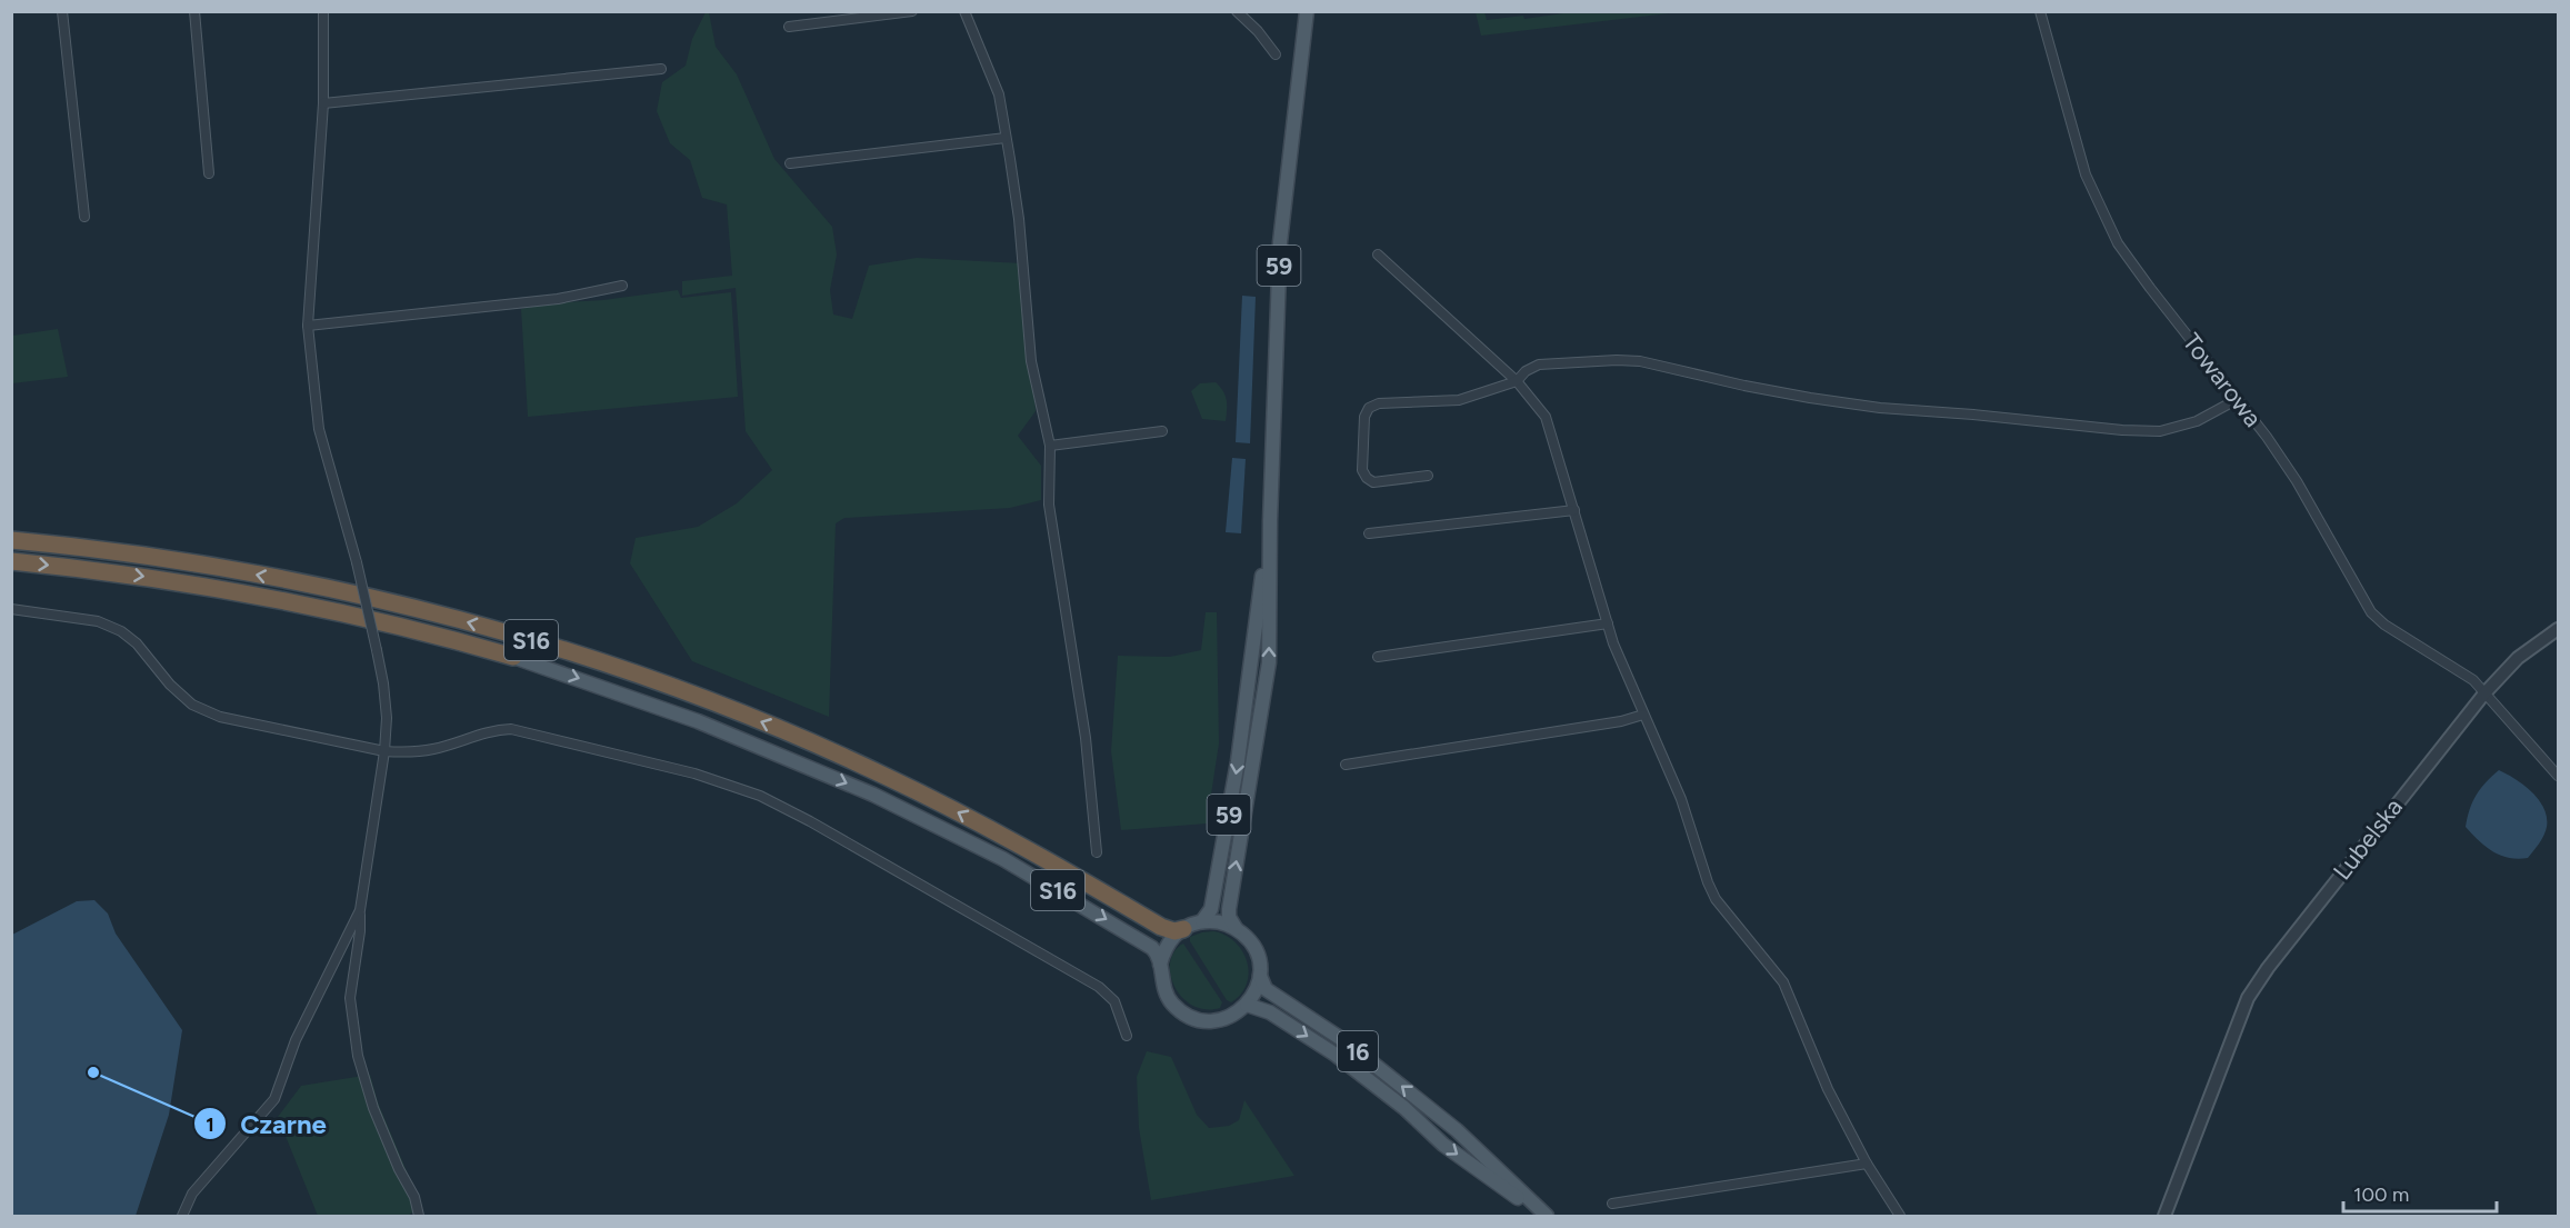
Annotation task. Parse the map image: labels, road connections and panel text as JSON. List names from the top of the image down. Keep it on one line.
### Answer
{"streets":{"highway":["S16"],"main road":["59","16"],"street":["Towarowa","Lubelska"]},"crossings":[["59","S16"],["59","16"],["Towarowa","Lubelska"],["S16","16"]],"places":["Czarne"],"scale_bar":"100 m"}
